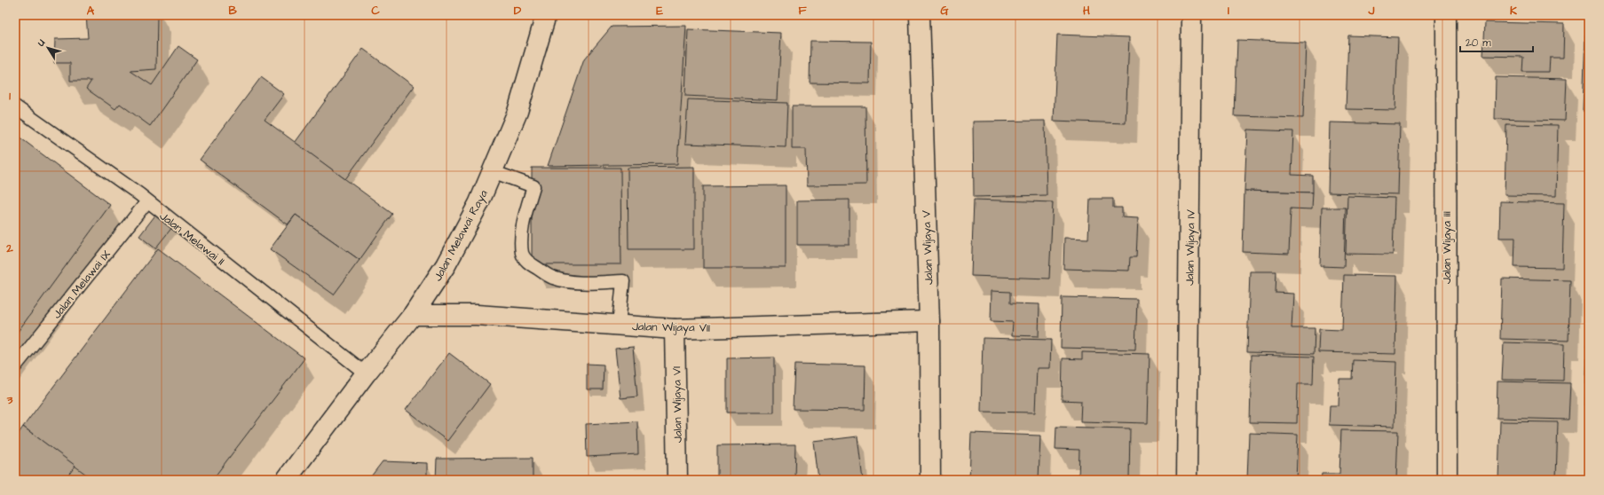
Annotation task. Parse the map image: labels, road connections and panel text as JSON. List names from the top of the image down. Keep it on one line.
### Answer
{"streets":{"street":["Jalan Melawai Raya","Jalan Wijaya V","Jalan Wijaya IV","Jalan Wijaya III","Jalan Wijaya VII","Jalan Wijaya VI"],"lane":["Jalan Melawai II","Jalan Melawai IX"]},"crossings":[["Jalan Melawai Raya","Jalan Melawai II"],["Jalan Melawai Raya","Jalan Wijaya VII"],["Jalan Melawai II","Jalan Melawai IX"],["Jalan Wijaya V","Jalan Wijaya VII"],["Jalan Wijaya VII","Jalan Wijaya VI"]],"scale_bar":"20 m","north":"top left","grid":{"columns":["A","B","C","D","E","F","G","H","I","J","K"],"rows":["1","2","3"]}}
